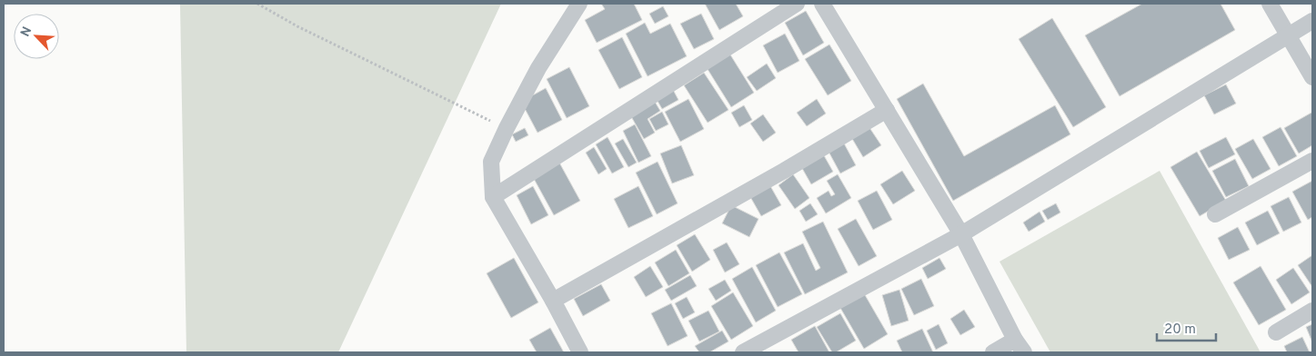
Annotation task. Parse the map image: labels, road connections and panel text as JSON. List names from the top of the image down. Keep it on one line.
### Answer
{"scale_bar":"20 m","north":"top left"}
